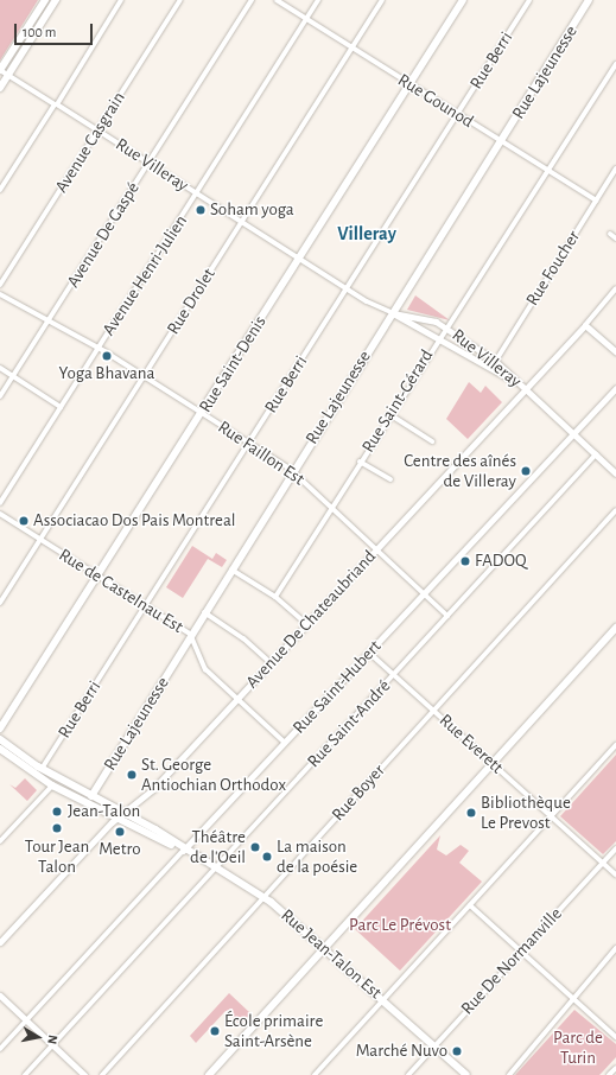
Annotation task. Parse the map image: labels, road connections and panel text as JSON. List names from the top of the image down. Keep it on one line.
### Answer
{"streets":{"main road":["Rue Lajeunesse","Rue Saint-Denis","Rue Jean-Talon Est"],"street":["Rue Berri","Rue Gounod","Avenue Casgrain","Rue Villeray","Avenue De Gaspé","Rue Foucher","Avenue Henri-Julien","Rue Drolet","Rue Saint-Gérard","Rue Faillon Est","Rue de Castelnau Est","Avenue De Chateaubriand","Rue Saint-Hubert","Rue Saint-André","Rue Everett","Rue Boyer","Rue De Normanville"]},"crossings":[["Rue Berri","Rue Gounod"],["Rue Berri","Rue Villeray"],["Rue Berri","Rue Faillon Est"],["Rue Berri","Rue de Castelnau Est"],["Rue Berri","Rue Jean-Talon Est"],["Rue Lajeunesse","Rue Gounod"],["Rue Lajeunesse","Rue Villeray"],["Rue Lajeunesse","Rue Faillon Est"],["Rue Lajeunesse","Rue de Castelnau Est"],["Rue Lajeunesse","Rue Jean-Talon Est"],["Rue Gounod","Rue Foucher"],["Rue Gounod","Avenue Henri-Julien"],["Rue Gounod","Rue Drolet"],["Rue Gounod","Rue Saint-Denis"],["Rue Gounod","Rue Saint-Gérard"],["Avenue Casgrain","Rue Villeray"],["Rue Villeray","Avenue De Gaspé"],["Rue Villeray","Rue Foucher"],["Rue Villeray","Avenue Henri-Julien"],["Rue Villeray","Rue Drolet"],["Rue Villeray","Rue Saint-Denis"],["Rue Villeray","Rue Saint-Gérard"],["Rue Villeray","Avenue De Chateaubriand"],["Rue Villeray","Rue Saint-Hubert"],["Rue Villeray","Rue Saint-André"],["Avenue De Gaspé","Rue Faillon Est"],["Avenue Henri-Julien","Rue Faillon Est"],["Rue Drolet","Rue Faillon Est"],["Rue Drolet","Rue de Castelnau Est"],["Rue Saint-Denis","Rue Faillon Est"],["Rue Saint-Denis","Rue de Castelnau Est"],["Rue Saint-Gérard","Rue Faillon Est"],["Rue Faillon Est","Avenue De Chateaubriand"],["Rue Faillon Est","Rue Saint-Hubert"],["Rue Faillon Est","Rue Saint-André"],["Rue de Castelnau Est","Avenue De Chateaubriand"],["Rue de Castelnau Est","Rue Saint-Hubert"],["Avenue De Chateaubriand","Rue Jean-Talon Est"],["Rue Saint-Hubert","Rue Everett"],["Rue Saint-Hubert","Rue Jean-Talon Est"],["Rue Saint-André","Rue Everett"],["Rue Saint-André","Rue Jean-Talon Est"],["Rue Everett","Rue Boyer"],["Rue Everett","Rue De Normanville"],["Rue Boyer","Rue Jean-Talon Est"],["Rue Jean-Talon Est","Rue De Normanville"]],"districts":["Villeray"],"parks":["Parc Le Prévost","Parc de Turin"],"places":["Soham yoga","Yoga Bhavana","Centre des aînés de Villeray","Associacao Dos Pais Montreal","FADOQ","St. George Antiochian Orthodox","Jean-Talon","Bibliothèque Le Prevost","Tour Jean Talon","Metro","Théâtre de l'Oeil","La maison de la poésie","École primaire Saint-Arsène","Marché Nuvo"],"scale_bar":"100 m","north":"right"}
